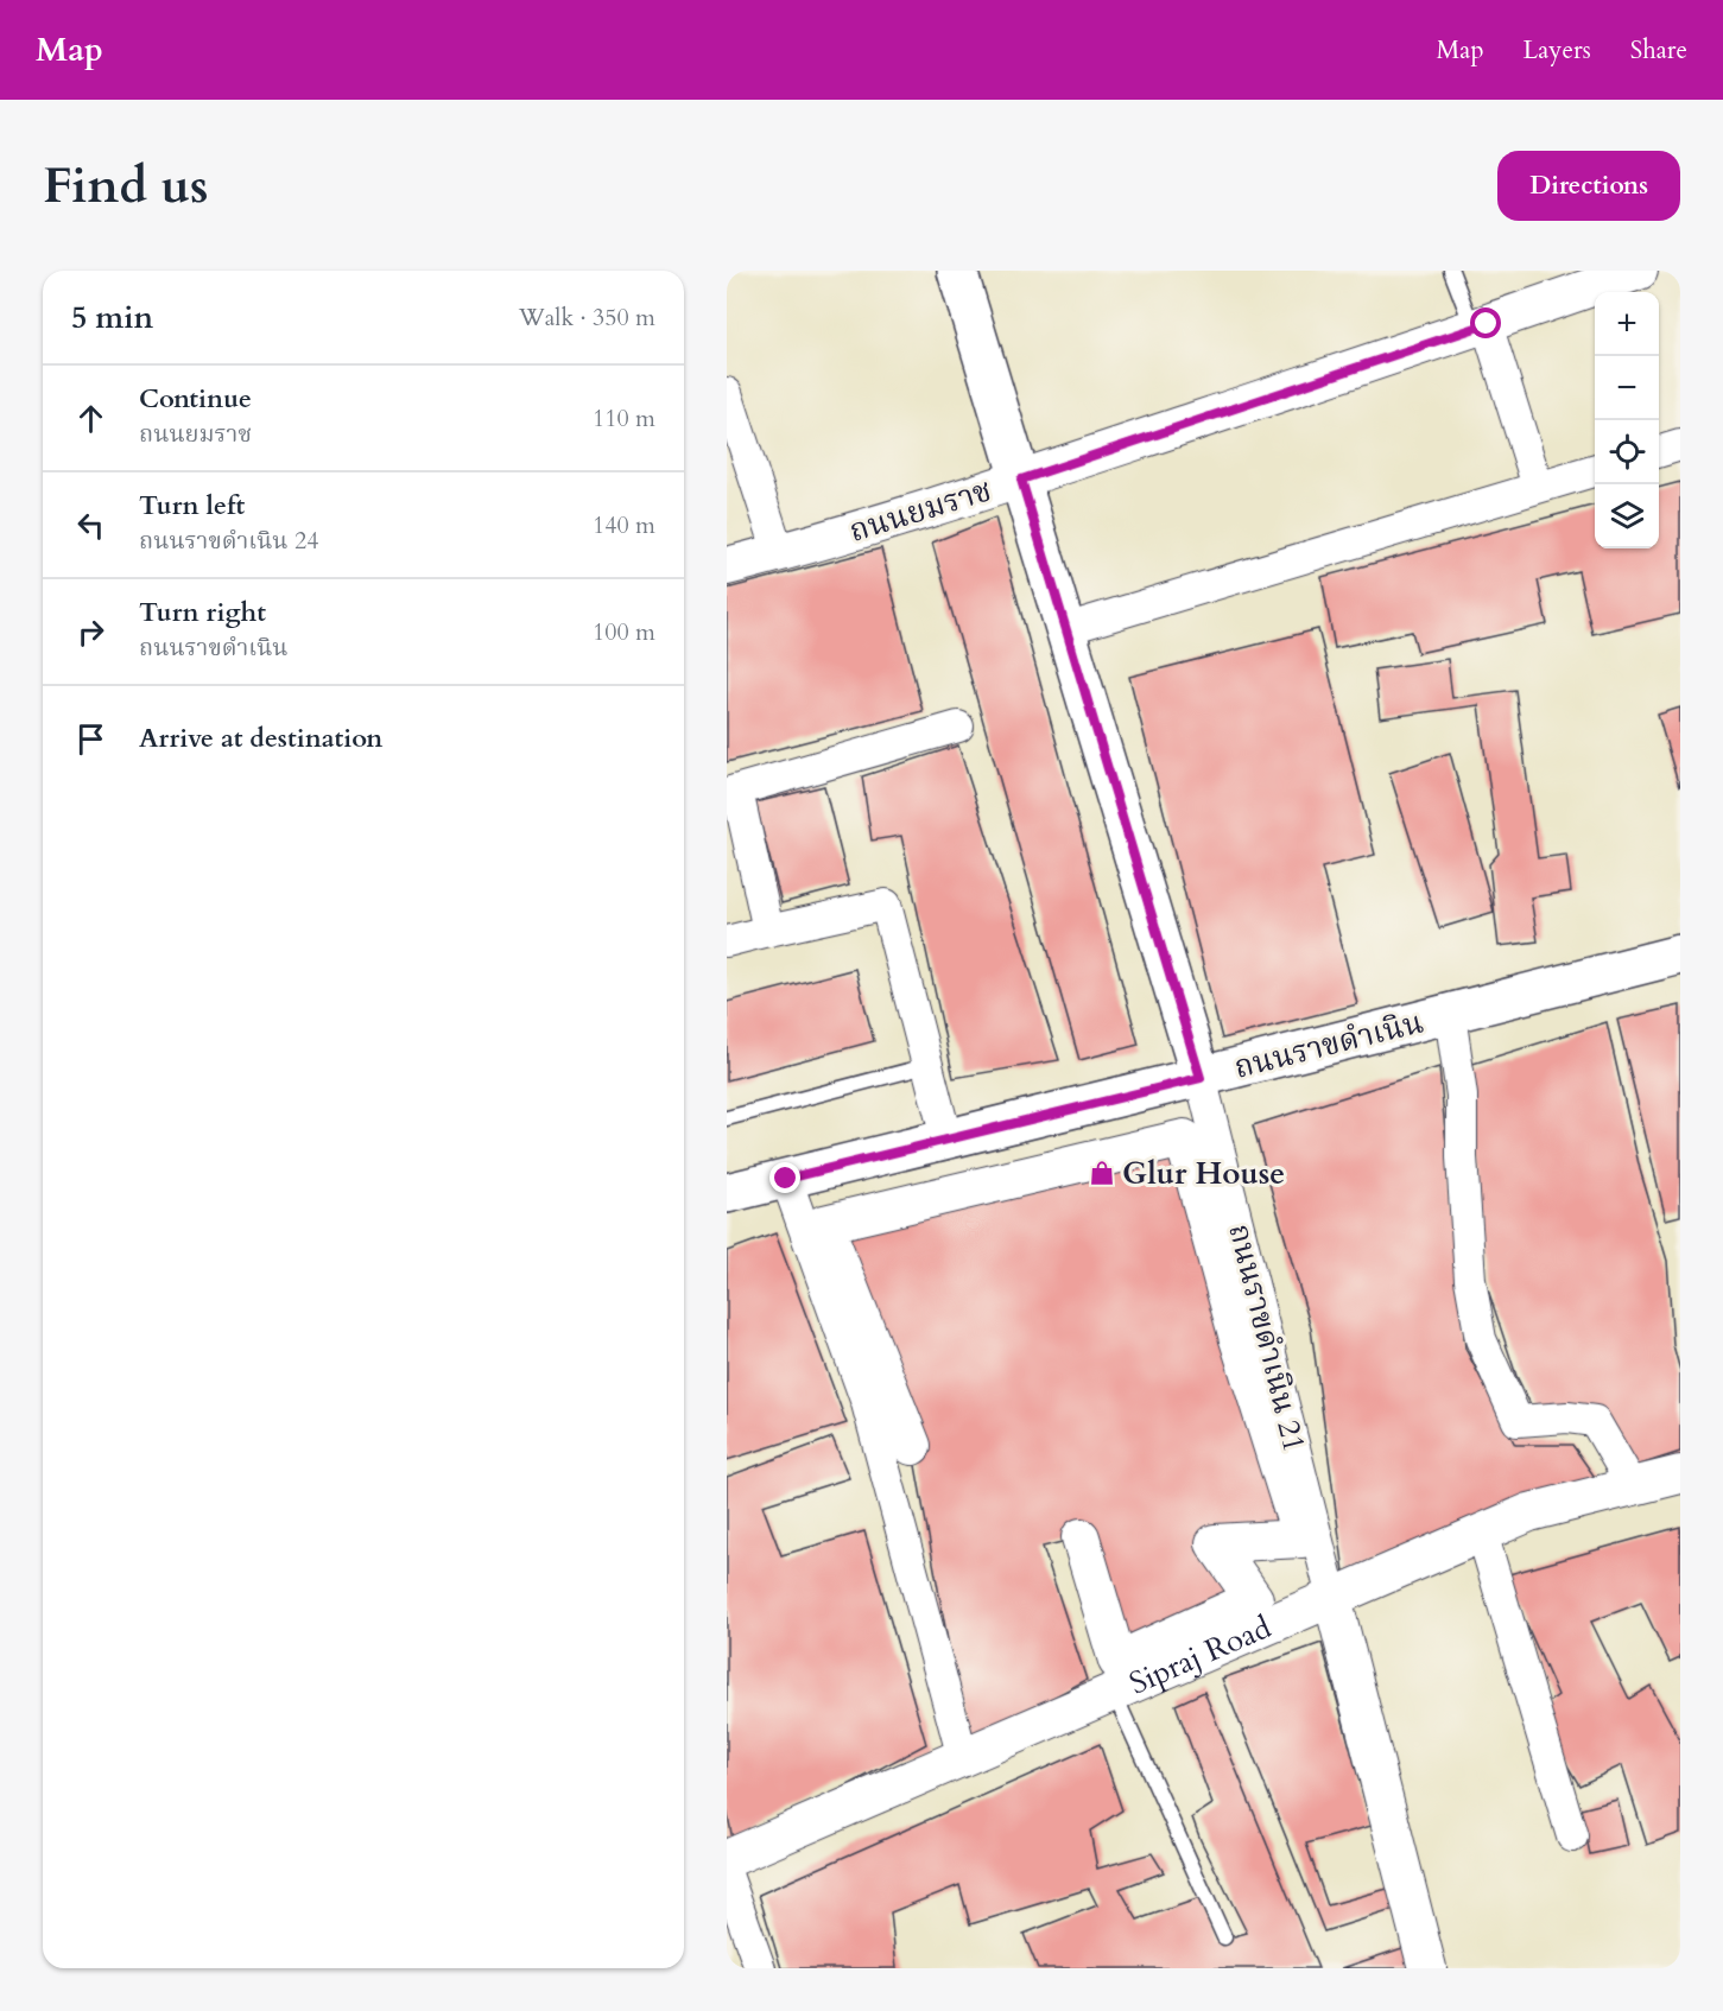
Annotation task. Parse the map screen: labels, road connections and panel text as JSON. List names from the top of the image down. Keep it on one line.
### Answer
{"streets":{"main road":["ถนนราขดำเนิน"],"street":["ถนนยมราช","ถนนราขดำเนิน 21","Sipraj Road"]},"crossings":[["ถนนราขดำเนิน","ถนนราขดำเนิน 21"],["ถนนราขดำเนิน 21","Sipraj Road"]],"places":{"shop":["Glur House"]},"page":{"header":"Map","nav":["Map","Layers","Share"],"buttons":"Directions","title":"Find us","heading":["5 min","Walk · 350 m"],"map_buttons":["+","−"],"list":[["Continue","ถนนยมราช","110 m"],["Turn left","ถนนราขดำเนิน 24","140 m"],["Turn right","ถนนราขดำเนิน","100 m"],"Arrive at destination"]}}
